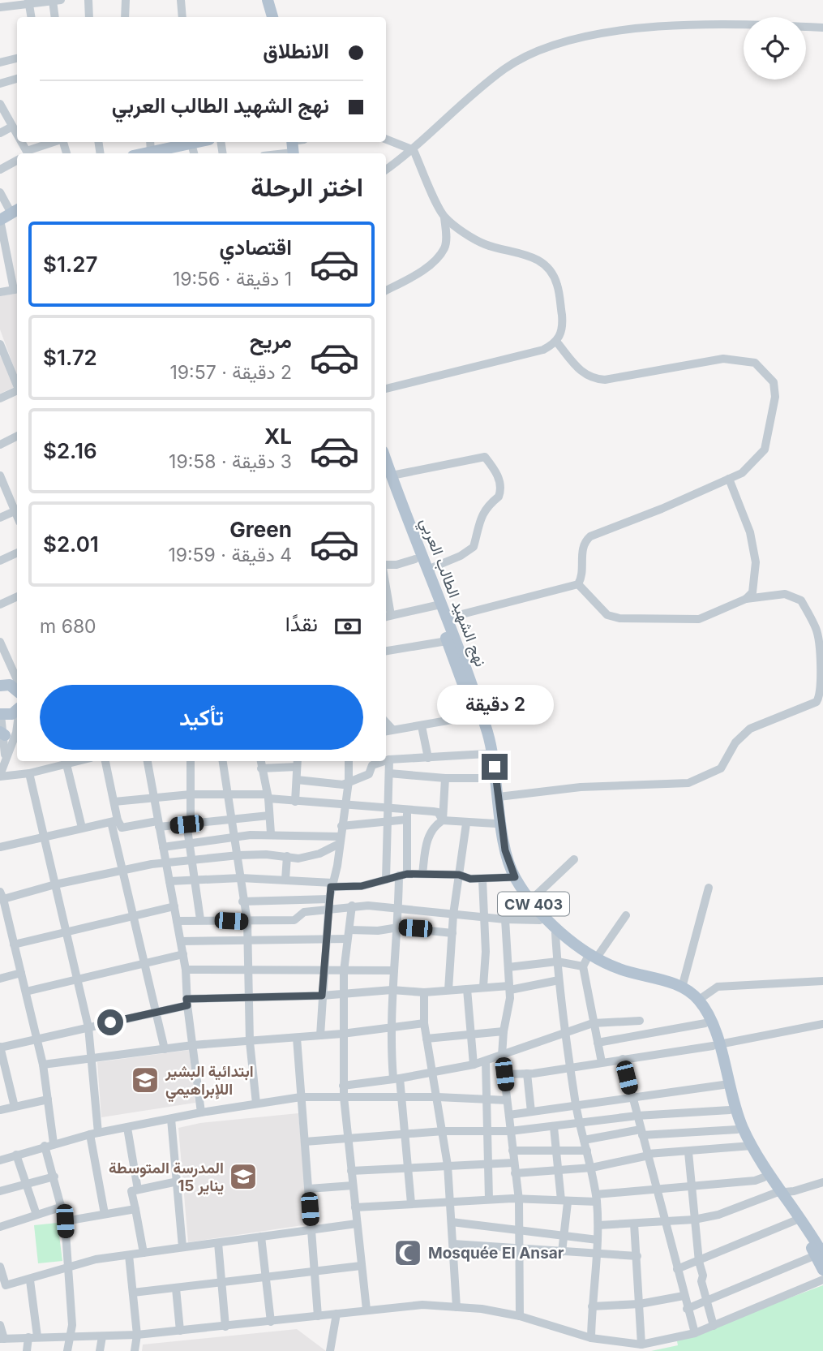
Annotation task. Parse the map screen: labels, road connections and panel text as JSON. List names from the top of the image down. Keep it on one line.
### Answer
{"streets":{"main road":["نهج الشهيد الطالب العربي","CW 403"]},"places":{"school or university":["ابتدائية البشير اللإبراهيمي","المدرسة المتوسطة 15 يناير"],"mosque":["Mosquée El Ansar"]},"page":{"banner":["الانطلاق","نهج الشهيد الطالب العربي"],"heading":"اختر الرحلة","list":[{"name":"اقتصادي","note":"1 دقيقة · 19:56","value":"$1.27"},{"name":"مريح","note":"2 دقيقة · 19:57","value":"$1.72"},{"name":"XL","note":"3 دقيقة · 19:58","value":"$2.16"},{"name":"Green","note":"4 دقيقة · 19:59","value":"$2.01"}],"pay":["نقدًا","680 m"],"buttons":"تأكيد","bubble":"2 دقيقة"}}
